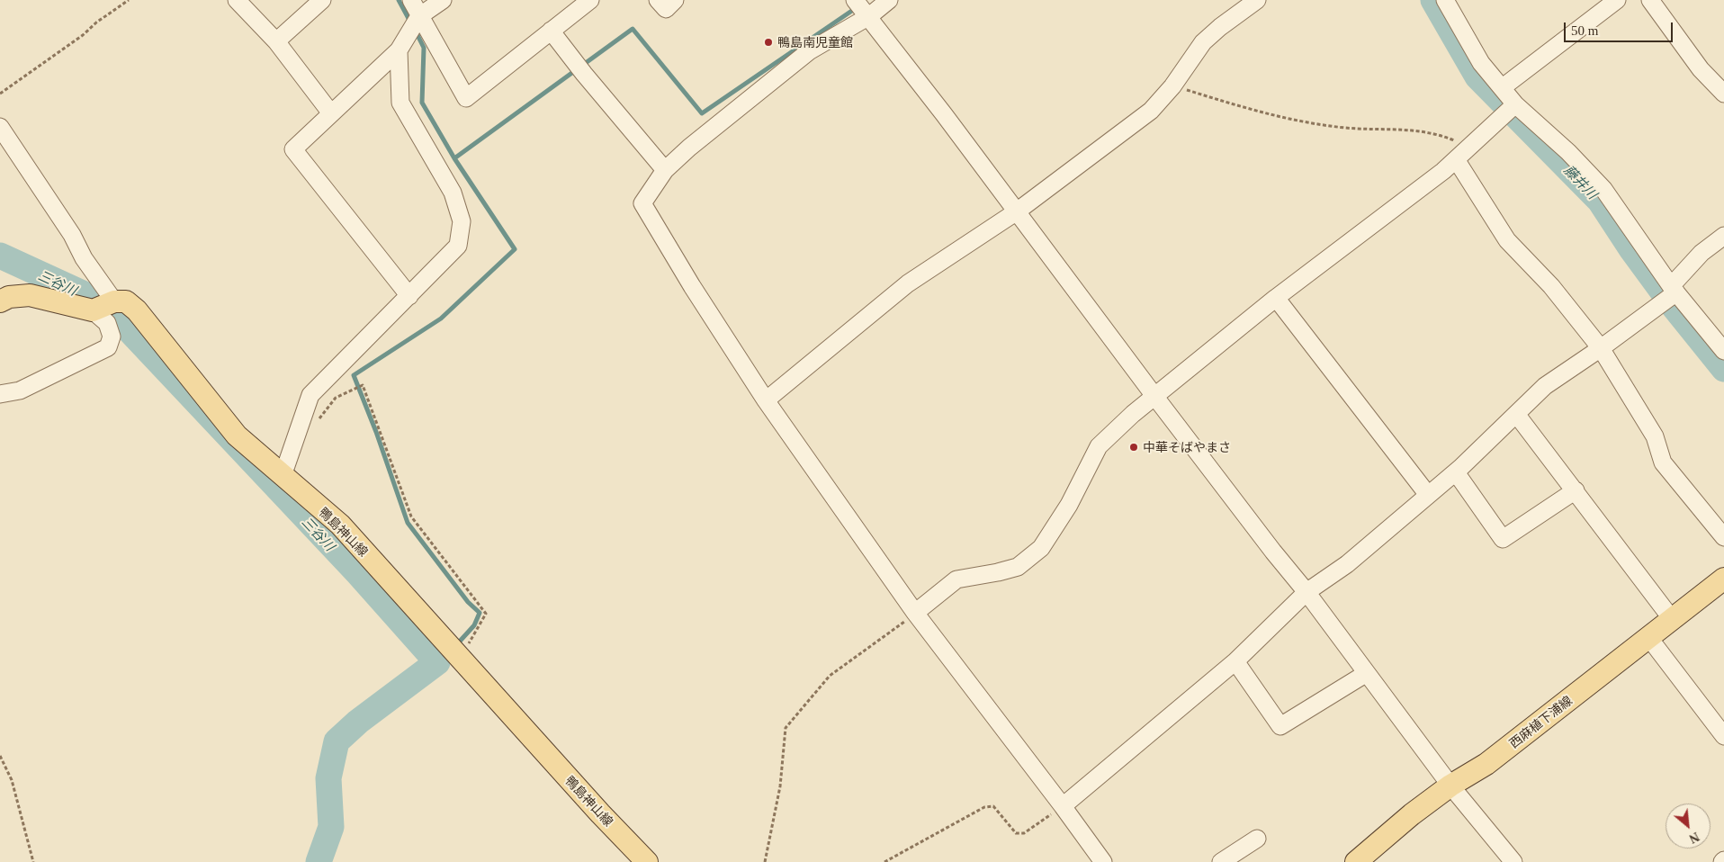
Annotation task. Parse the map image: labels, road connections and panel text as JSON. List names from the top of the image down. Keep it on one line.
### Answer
{"streets":{"main road":["鴨島神山線","西麻植下浦線"]},"water":["藤井川","三谷川"],"places":["鴨島南児童館","中華そばやまさ"],"scale_bar":"50 m","north":"bottom right"}
